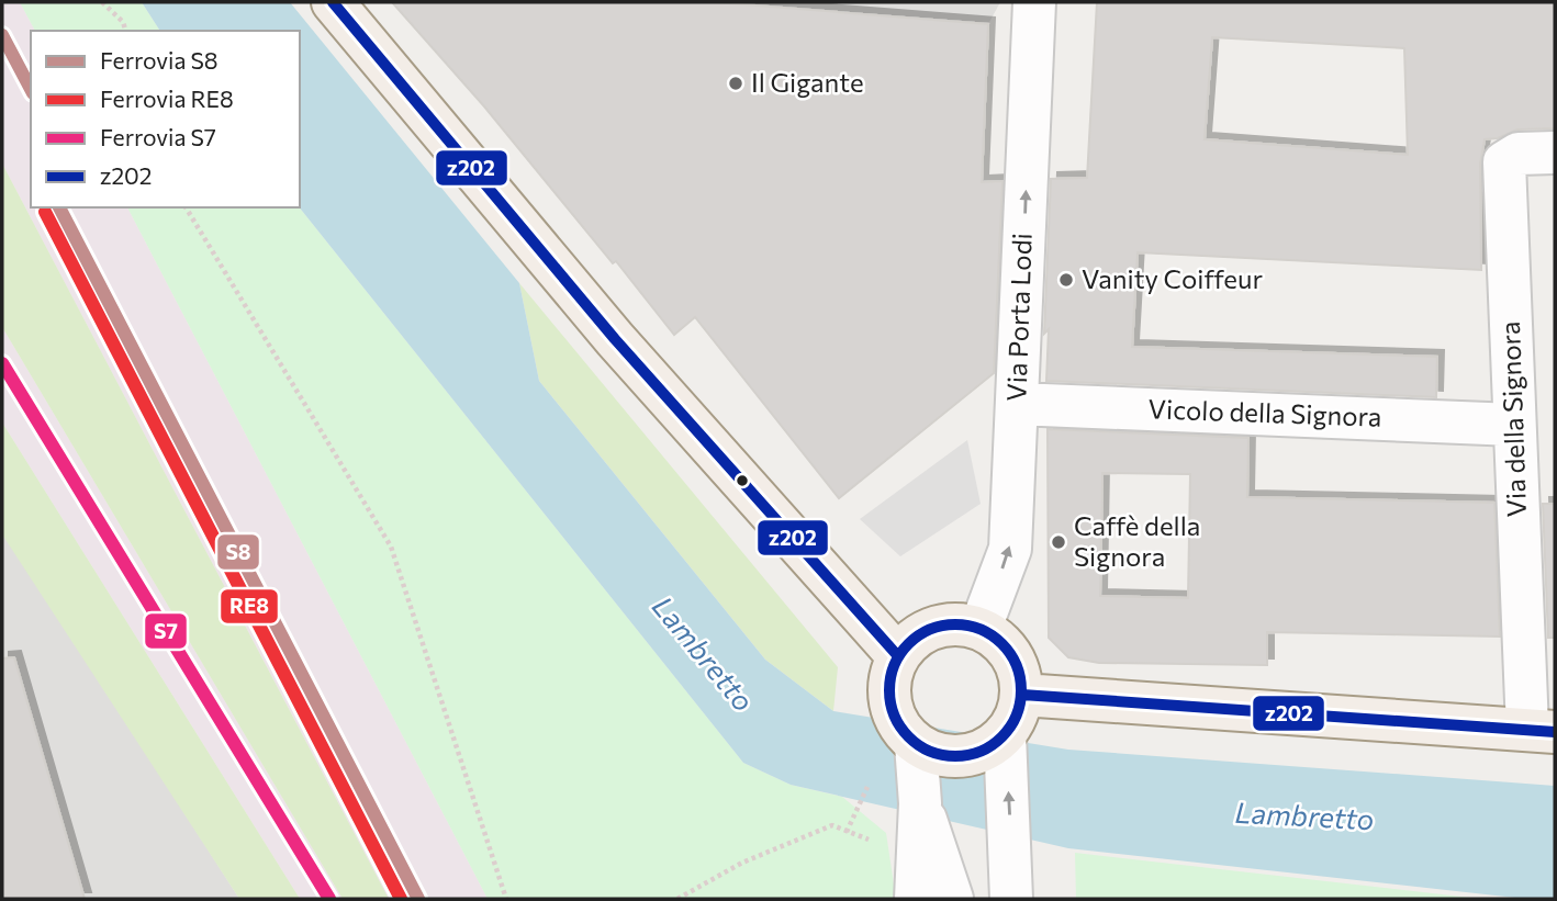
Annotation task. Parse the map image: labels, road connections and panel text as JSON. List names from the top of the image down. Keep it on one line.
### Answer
{"streets":{"street":["Via Porta Lodi","Vicolo della Signora","Via della Signora"]},"crossings":[["Via Porta Lodi","Vicolo della Signora"],["Vicolo della Signora","Via della Signora"]],"one_way":["Via Porta Lodi"],"water":["Lambretto"],"places":["Il Gigante","Vanity Coiffeur","Caffè della Signora"],"lines":["transit line z202","rail line S8","rail line RE8","rail line S7"],"legend":["Ferrovia S8","Ferrovia RE8","Ferrovia S7","z202"]}
